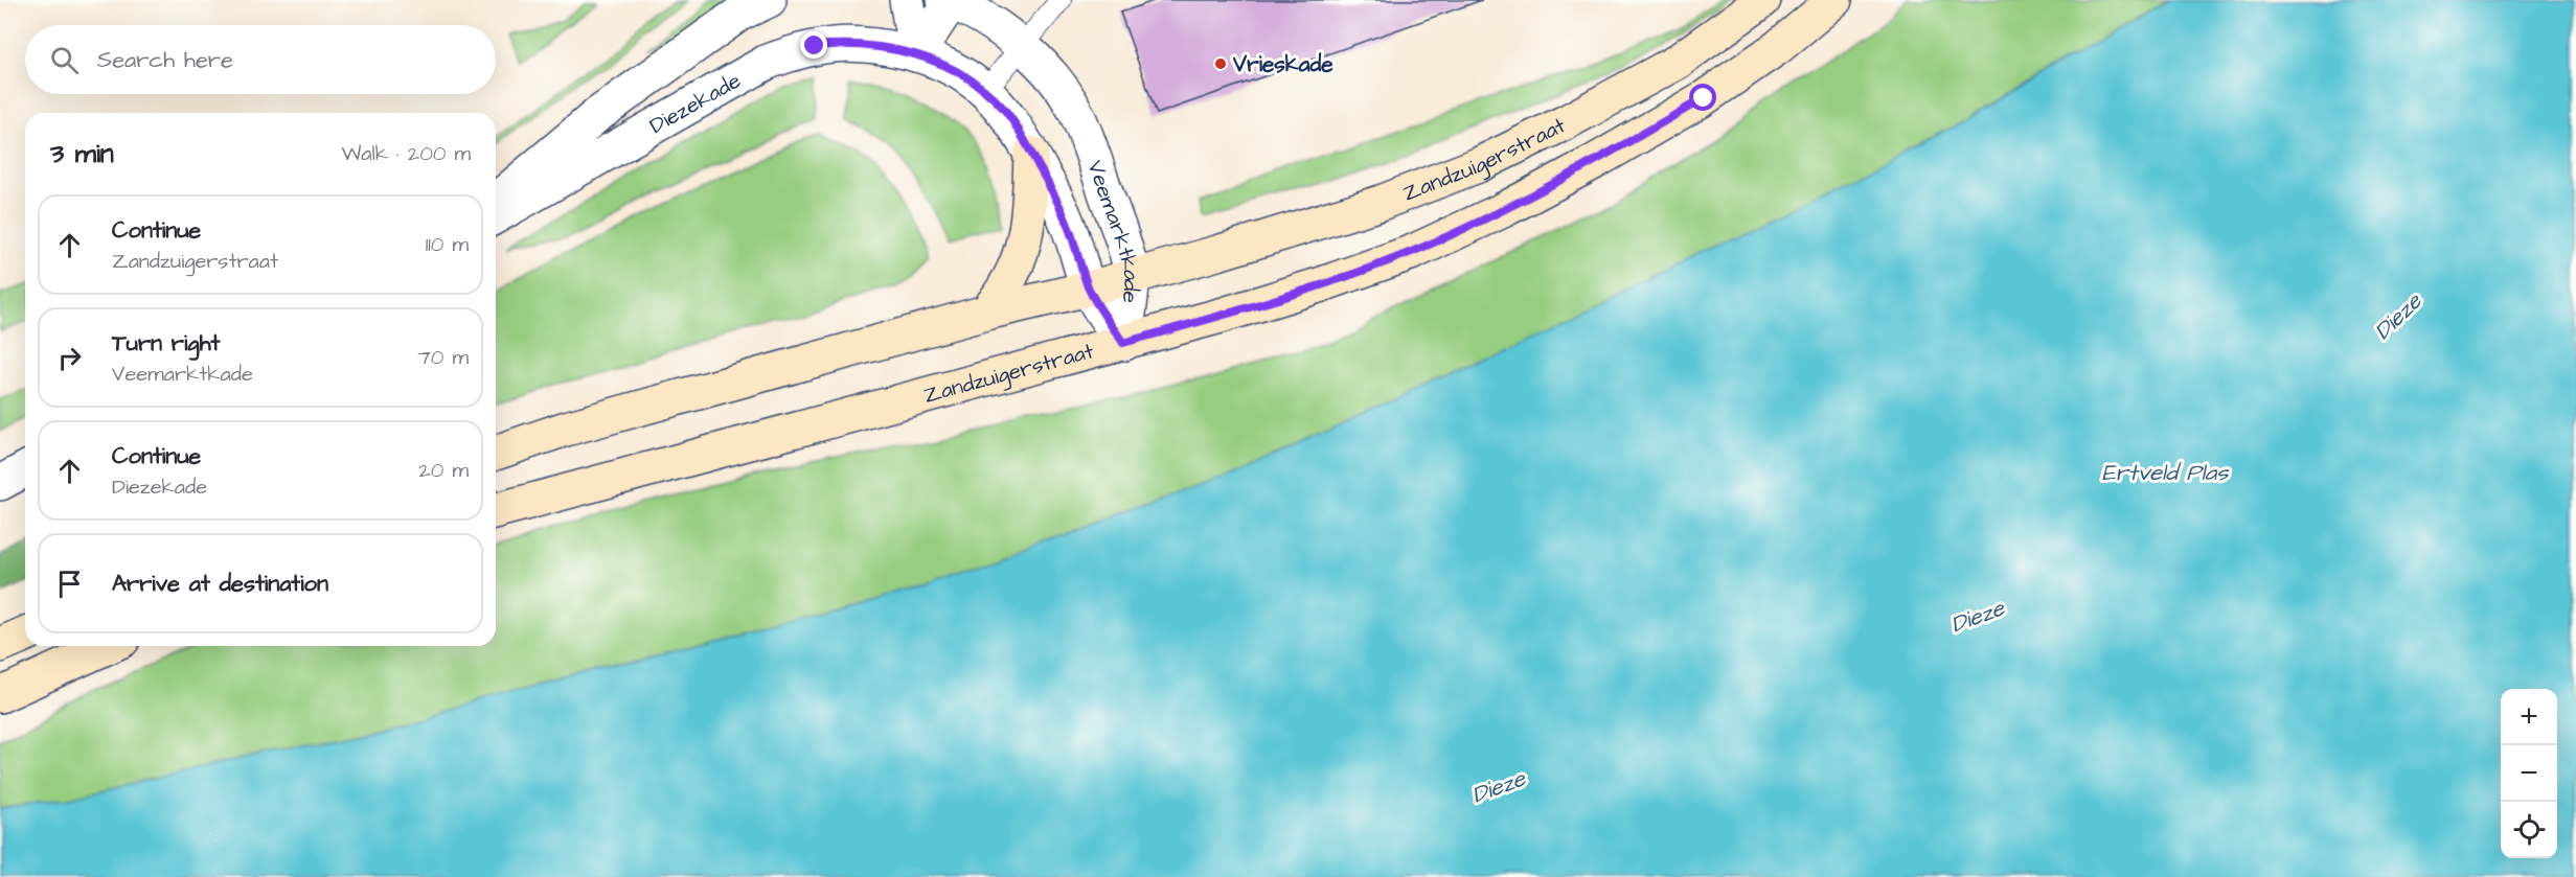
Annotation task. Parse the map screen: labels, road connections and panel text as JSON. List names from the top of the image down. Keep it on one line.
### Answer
{"streets":{"main road":["Zandzuigerstraat"],"street":["Diezekade","Veemarktkade"]},"crossings":[["Diezekade","Veemarktkade"],["Zandzuigerstraat","Veemarktkade"]],"water":["Dieze","Ertveld Plas"],"places":["Vrieskade"],"page":{"search":"Search here","heading":["3 min","Walk · 200 m"],"list":[["Continue","Zandzuigerstraat","110 m"],["Turn right","Veemarktkade","70 m"],["Continue","Diezekade","20 m"],"Arrive at destination"],"map_buttons":["+","−"]}}
